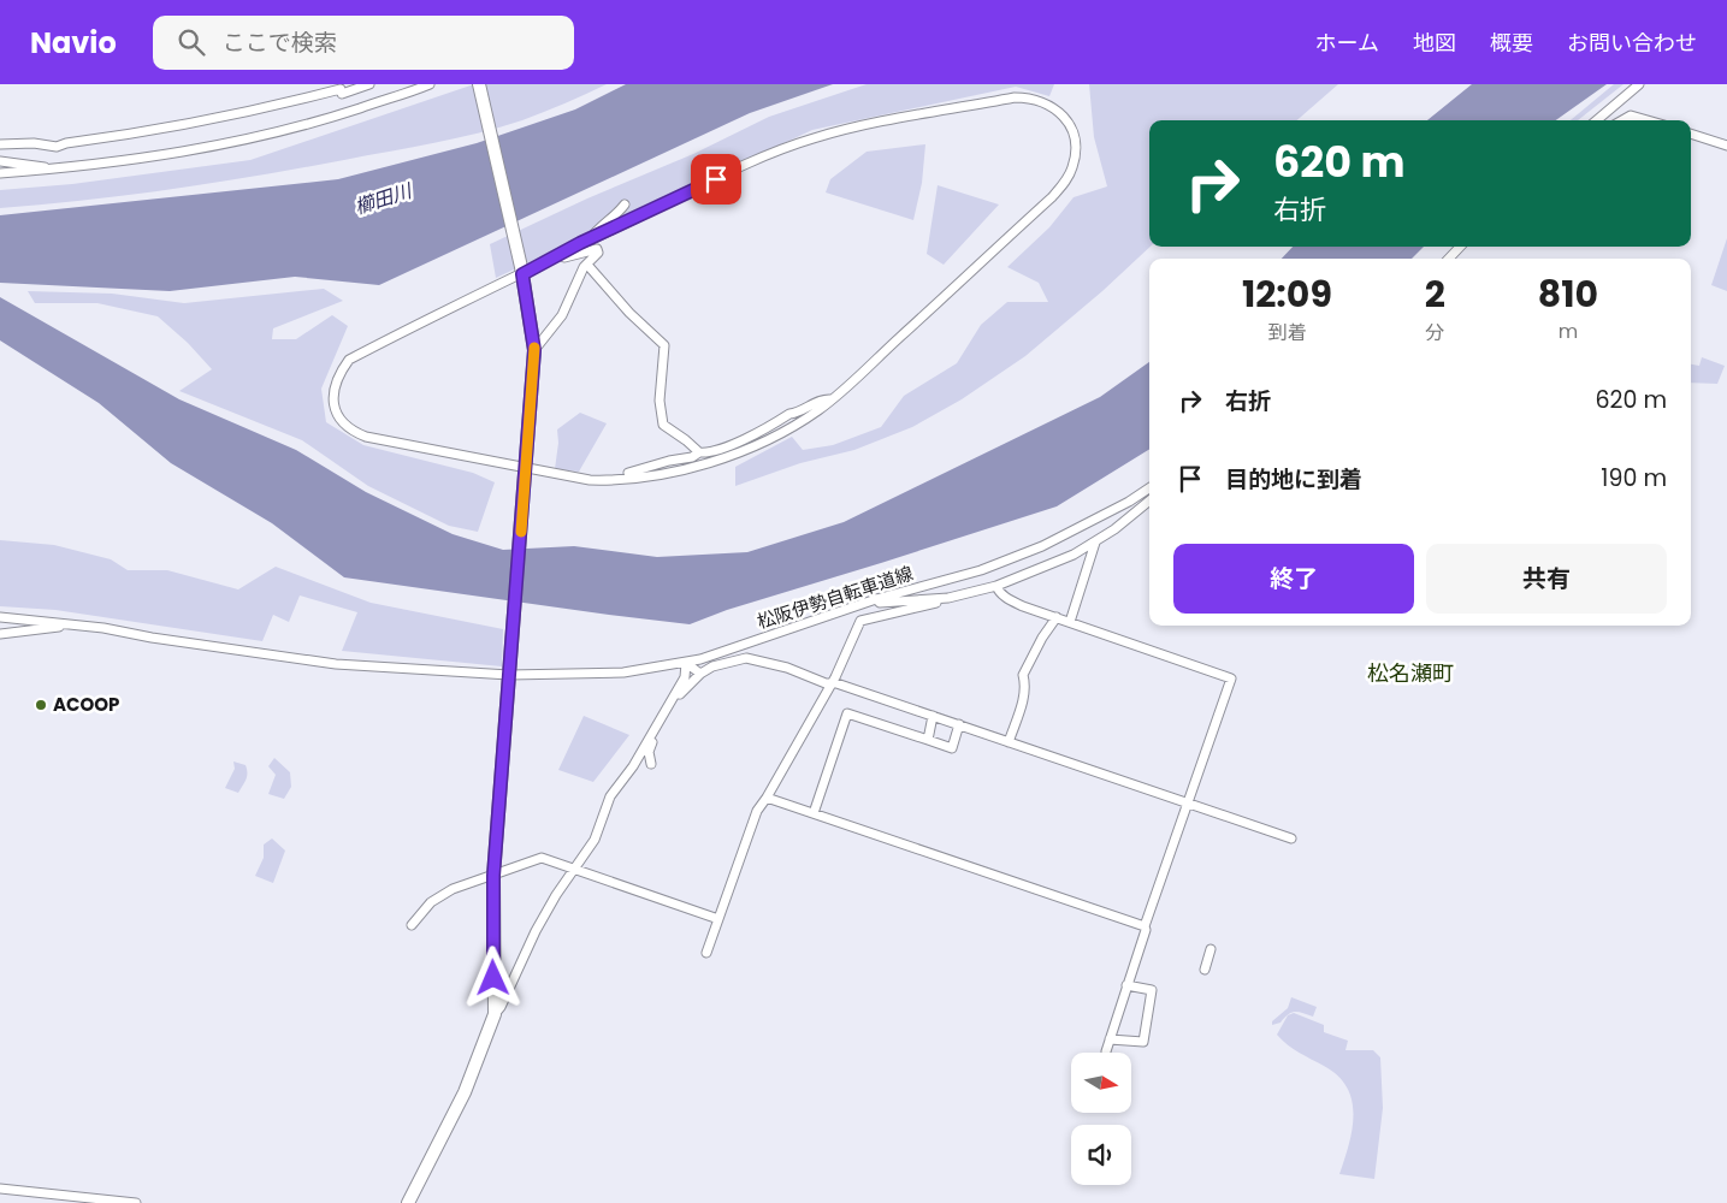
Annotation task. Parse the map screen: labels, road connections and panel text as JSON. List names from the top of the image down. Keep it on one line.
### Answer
{"streets":{"street":["松阪伊勢自転車道線"]},"districts":["松名瀬町"],"water":["櫛田川"],"places":["ACOOP"],"north":"right","page":{"header":"Navio","search":"ここで検索","nav":["ホーム","地図","概要","お問い合わせ"],"turn":["620 m","右折"],"eta":["12:09","到着","2","分","810","m"],"list":[{"name":"右折","value":"620 m"},{"name":"目的地に到着","value":"190 m"}],"buttons":["終了","共有"]}}
